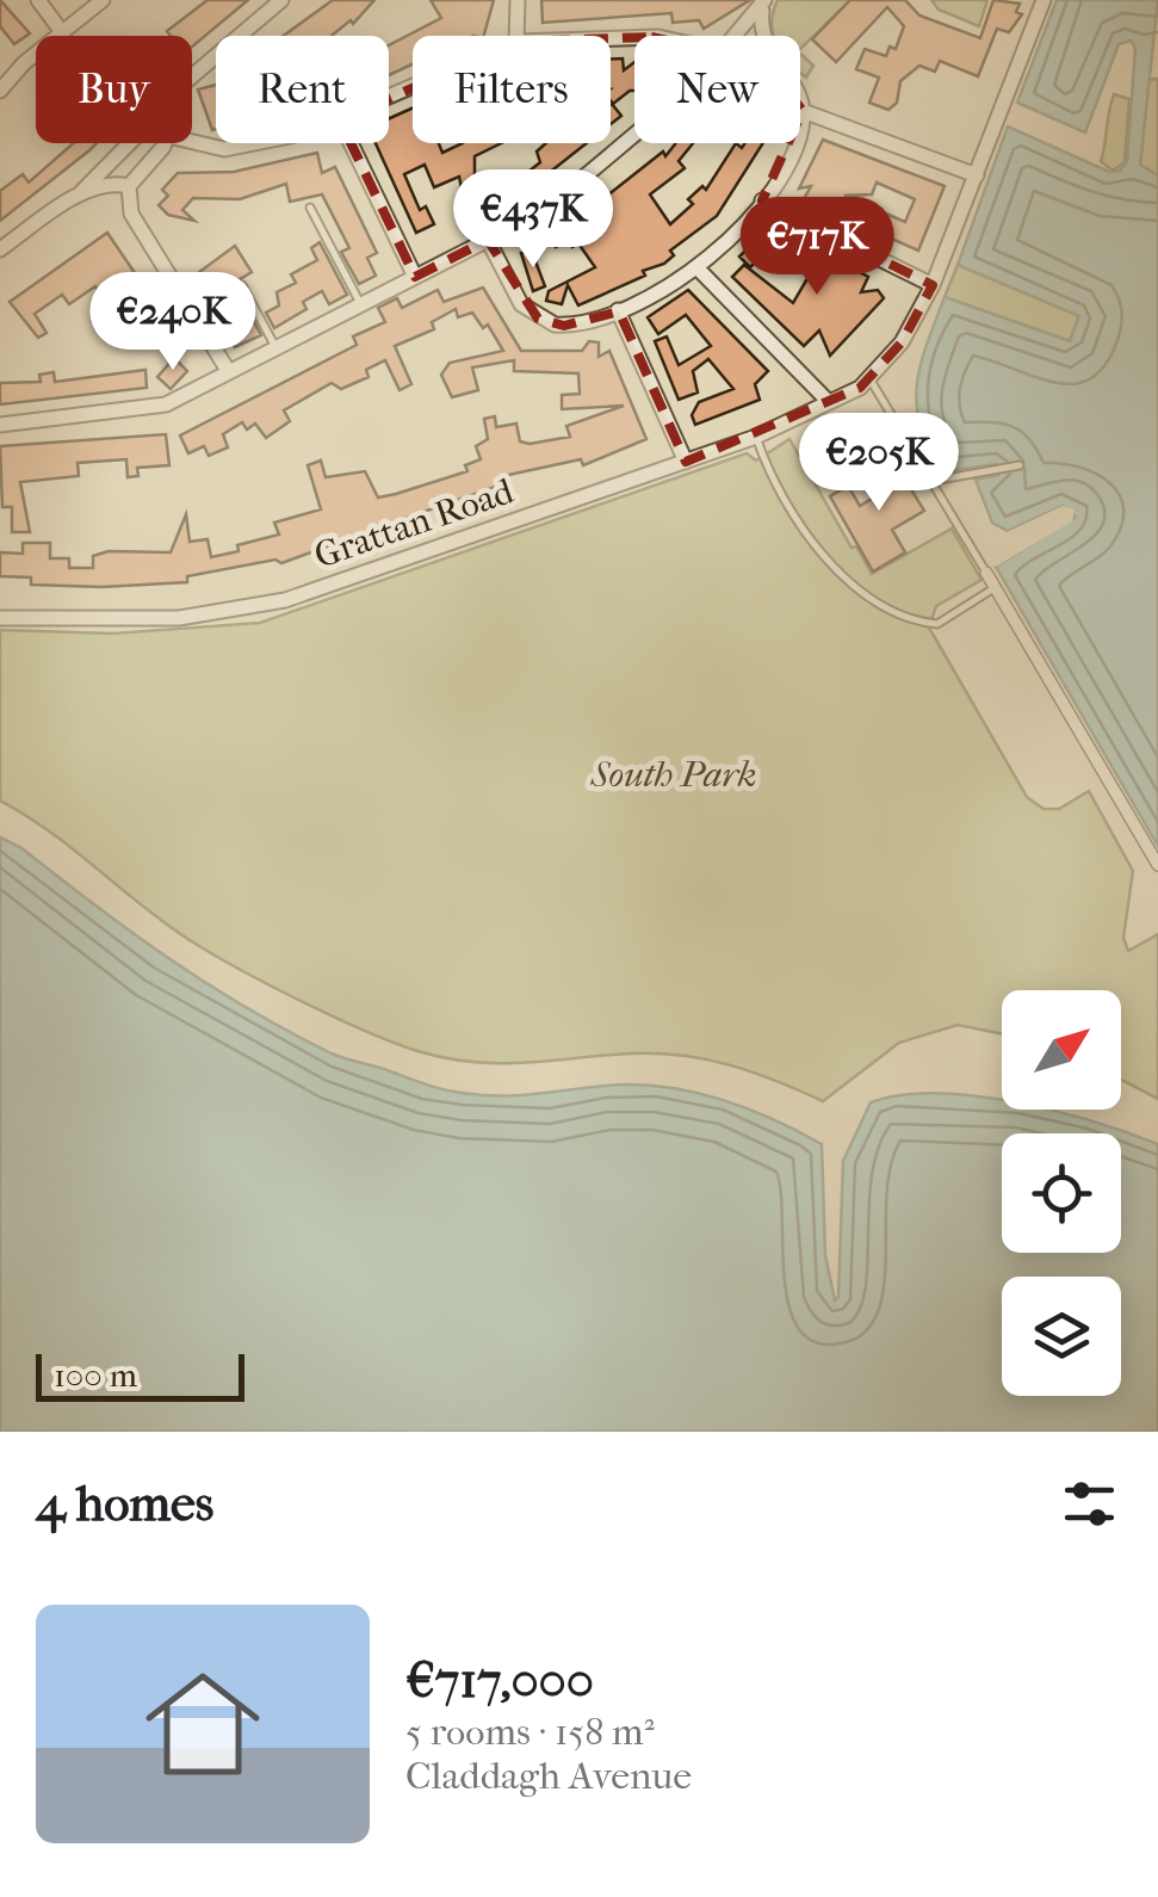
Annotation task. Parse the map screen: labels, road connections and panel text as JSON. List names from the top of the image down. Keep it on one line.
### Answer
{"streets":{"street":["Grattan Road"]},"parks":["South Park"],"scale_bar":"100 m","north":"top right","page":{"chip":["Buy","Rent","Filters","New"],"price":["€437K","€717K","€240K","€205K"],"scale":"100 m","heading":"4 homes","list":[{"name":"€717,000","note":"5 rooms · 158 m² · Claddagh Avenue"}]}}
